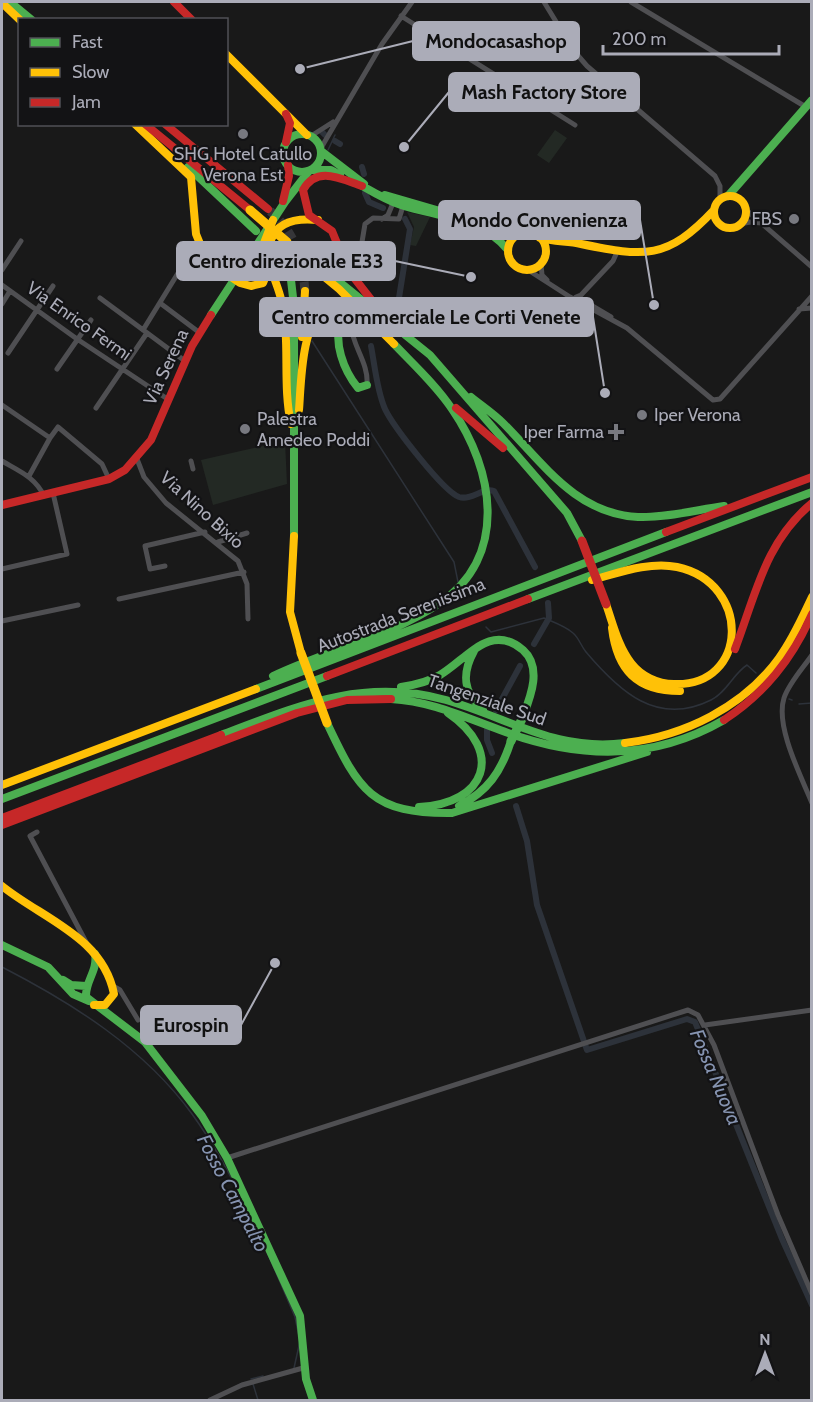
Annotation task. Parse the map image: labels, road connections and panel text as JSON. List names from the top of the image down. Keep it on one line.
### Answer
{"streets":{"main road":["Via Serena","Autostrada Serenissima","Tangenziale Sud"],"street":["Via Enrico Fermi","Via Nino Bixio"]},"crossings":[["Via Enrico Fermi","Via Serena"],["Via Serena","Via Nino Bixio"]],"water":["Fossa Nuova","Fosso Campalto"],"places":{"other":["Mondocasashop","SHG Hotel Catullo Verona Est","Mash Factory Store","FBS","Centro direzionale E33","Mondo Convenienza","Centro commerciale Le Corti Venete","Iper Verona","Palestra Amedeo Poddi","Eurospin"],"health":["Iper Farma"]},"legend":["Fast","Slow","Jam"],"scale_bar":"200 m","north":"top"}
